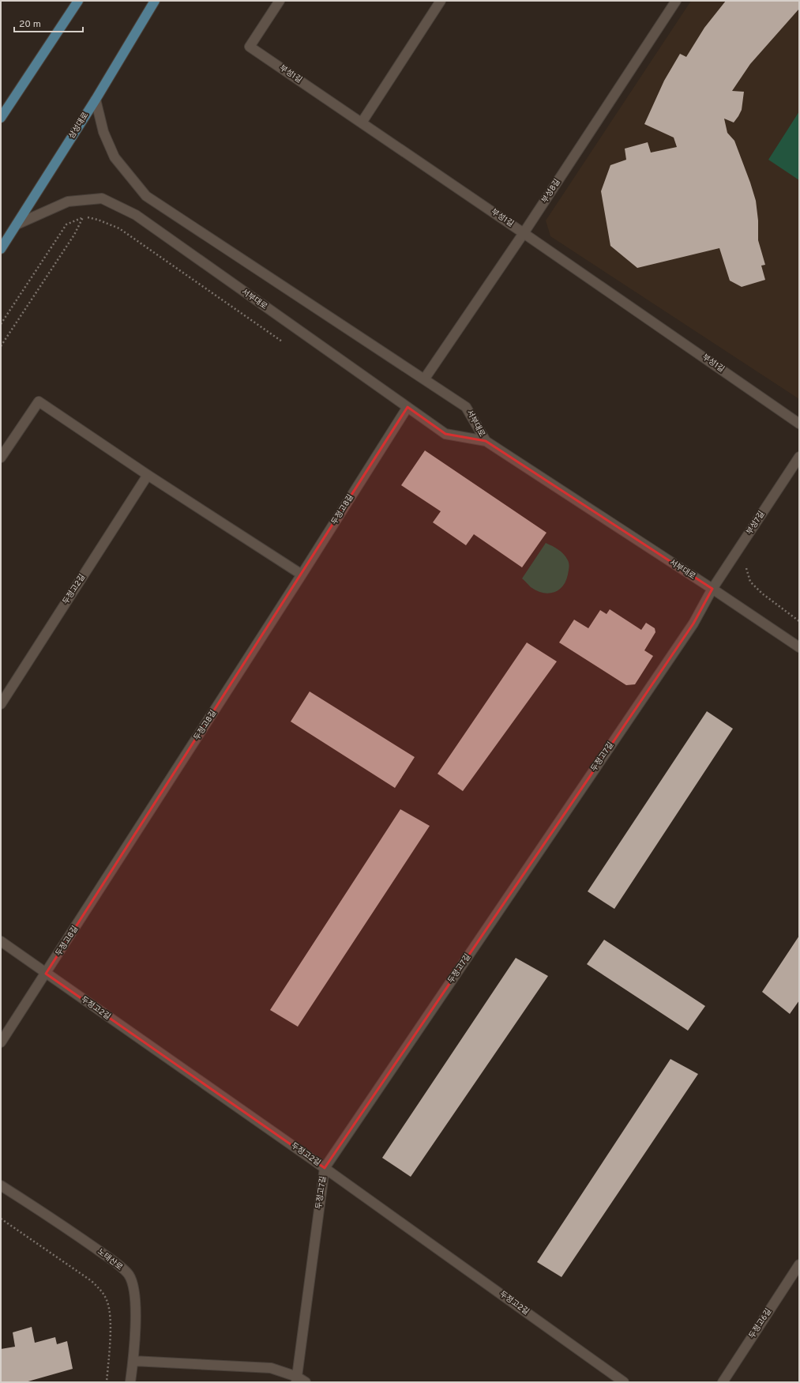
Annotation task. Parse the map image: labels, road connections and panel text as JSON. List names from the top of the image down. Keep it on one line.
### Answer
{"streets":{"main road":["삼성대로"],"street":["부성1길","부성8길","서부대로","두정고8길","부성7길","두정고2길","두정고7길","노태산로","두정고6길"]},"crossings":[["부성1길","부성8길"],["삼성대로","서부대로"],["부성8길","서부대로"],["서부대로","두정고8길"],["서부대로","부성7길"],["서부대로","두정고7길"],["두정고8길","두정고2길"],["부성7길","두정고7길"],["두정고2길","두정고7길"]],"scale_bar":"20 m"}
